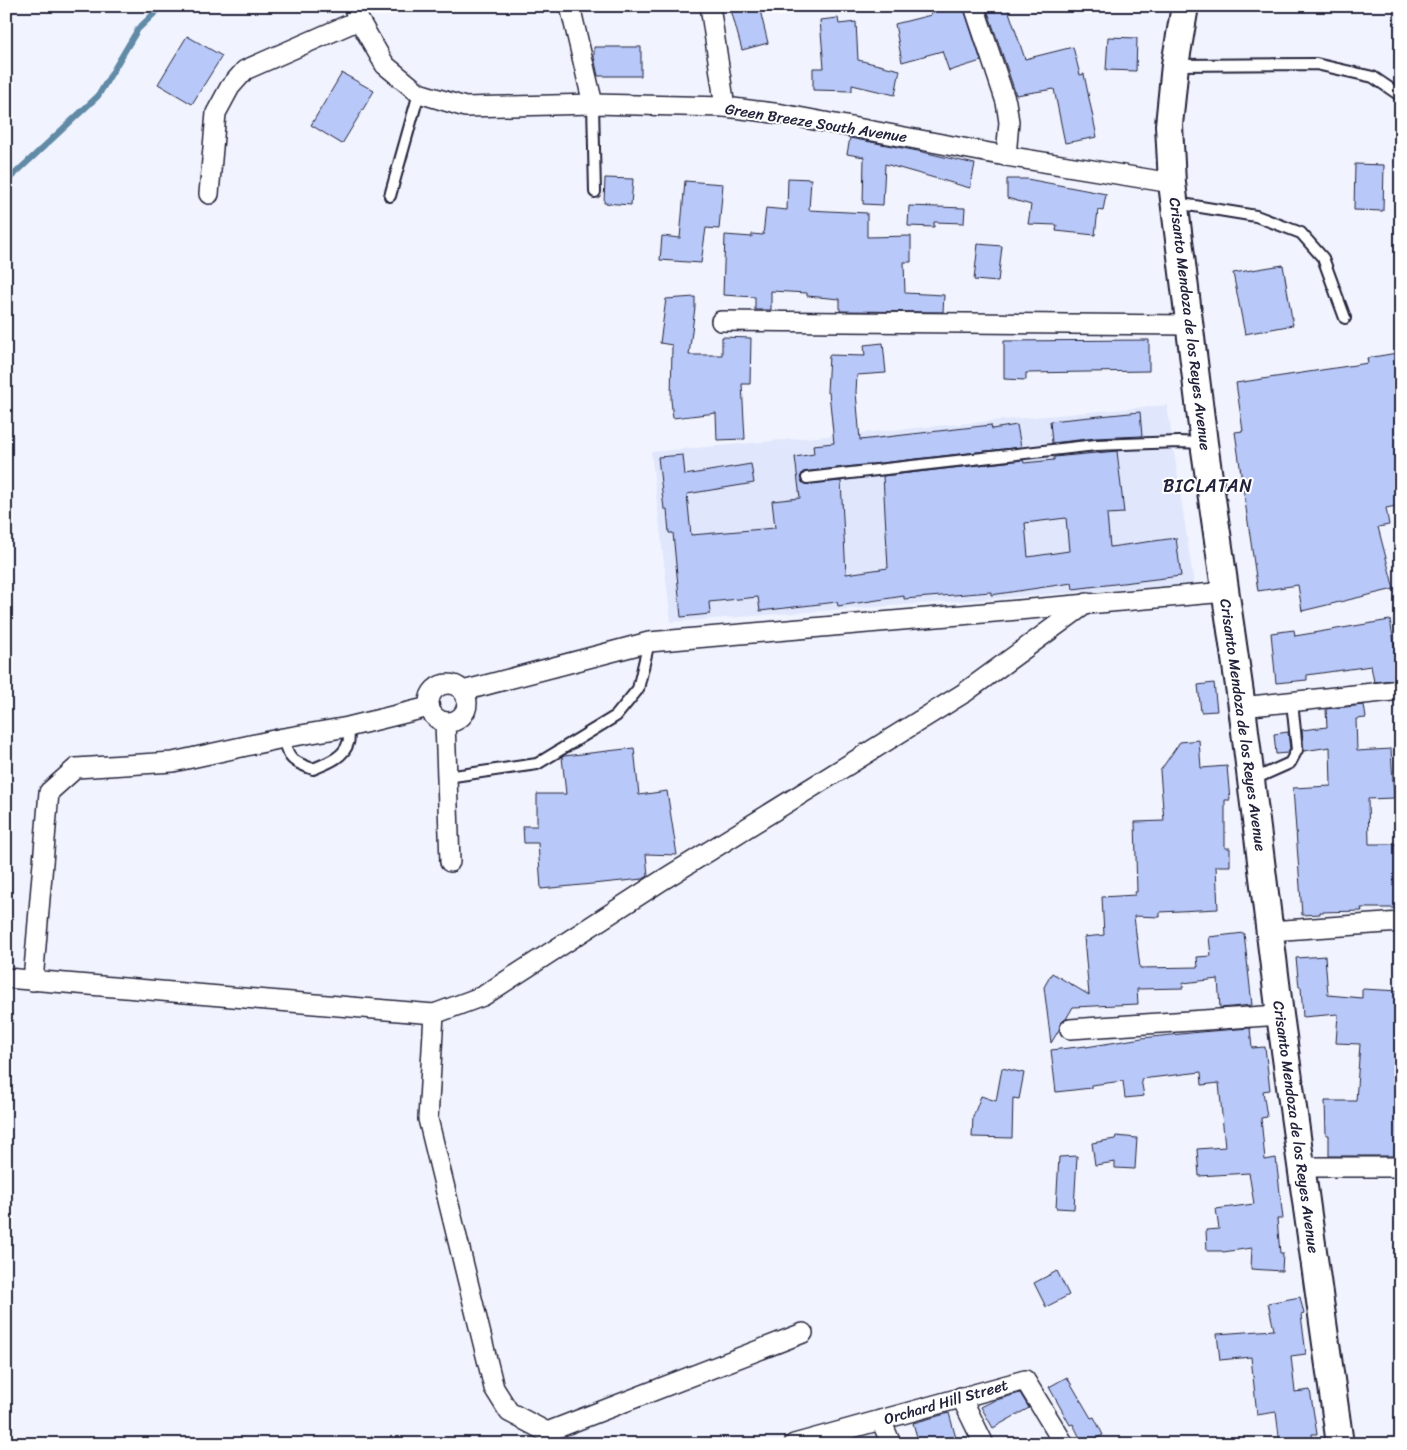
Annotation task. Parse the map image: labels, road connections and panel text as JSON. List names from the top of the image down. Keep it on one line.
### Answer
{"streets":{"main road":["Crisanto Mendoza de los Reyes Avenue"],"street":["Green Breeze South Avenue","Orchard Hill Street"]},"crossings":[["Green Breeze South Avenue","Crisanto Mendoza de los Reyes Avenue"]],"districts":["BICLATAN"]}
